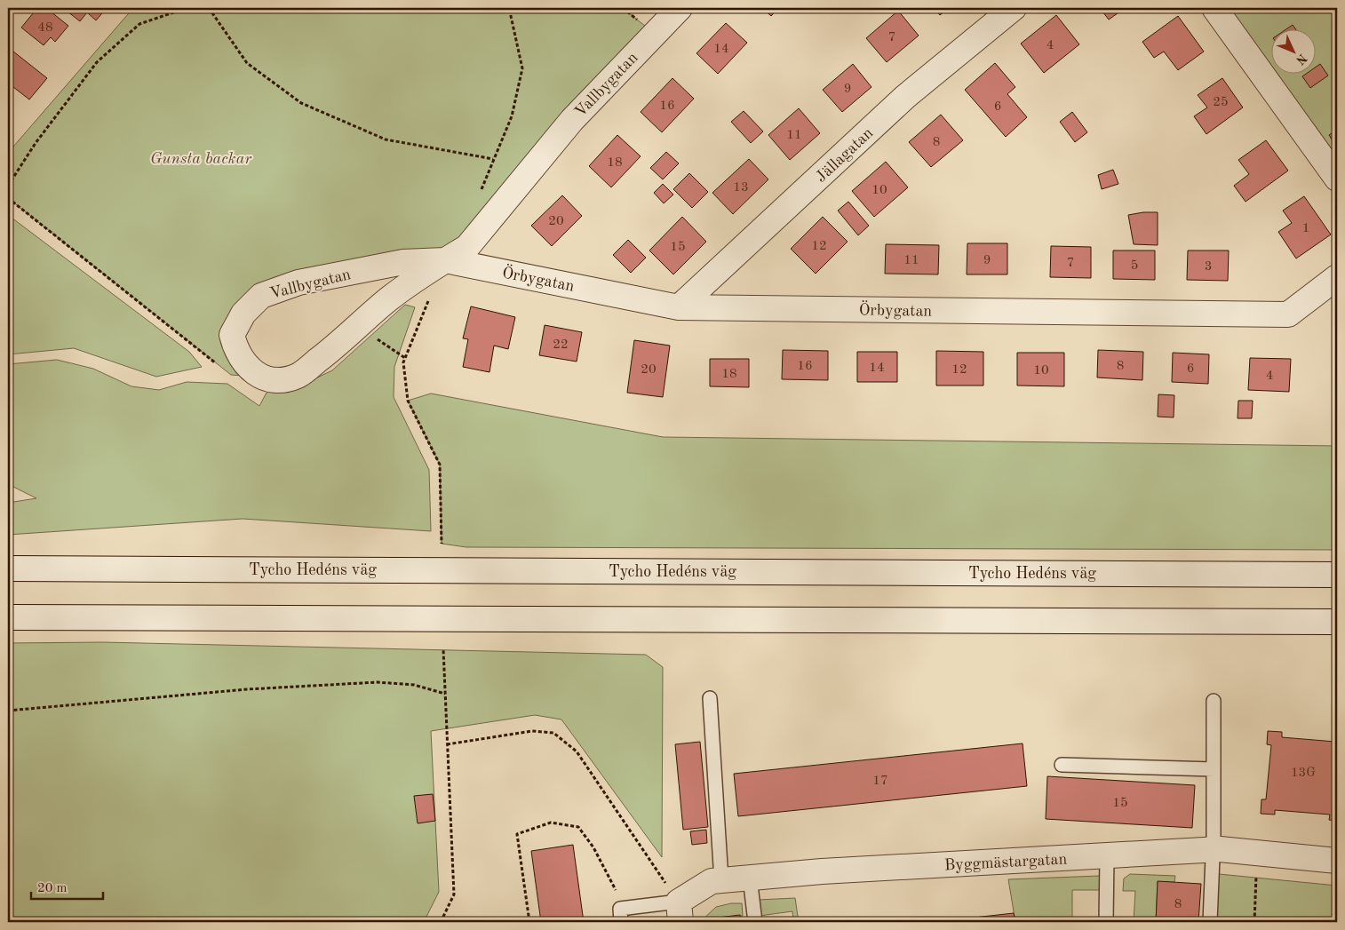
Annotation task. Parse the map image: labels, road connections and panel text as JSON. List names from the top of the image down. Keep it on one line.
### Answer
{"streets":{"street":["Vallbygatan","Jällagatan","Örbygatan","Tycho Hedéns väg","Byggmästargatan"]},"crossings":[["Vallbygatan","Örbygatan"],["Jällagatan","Örbygatan"]],"parks":["Gunsta backar"],"house_numbers":["48","7","4","14","9","25","16","6","11","8","18","13","10","20","1","12","15","11","9","7","5","3","22","16","8","14","6","20","12","10","18","4","13G","17","15","8"],"scale_bar":"20 m","north":"bottom right"}
